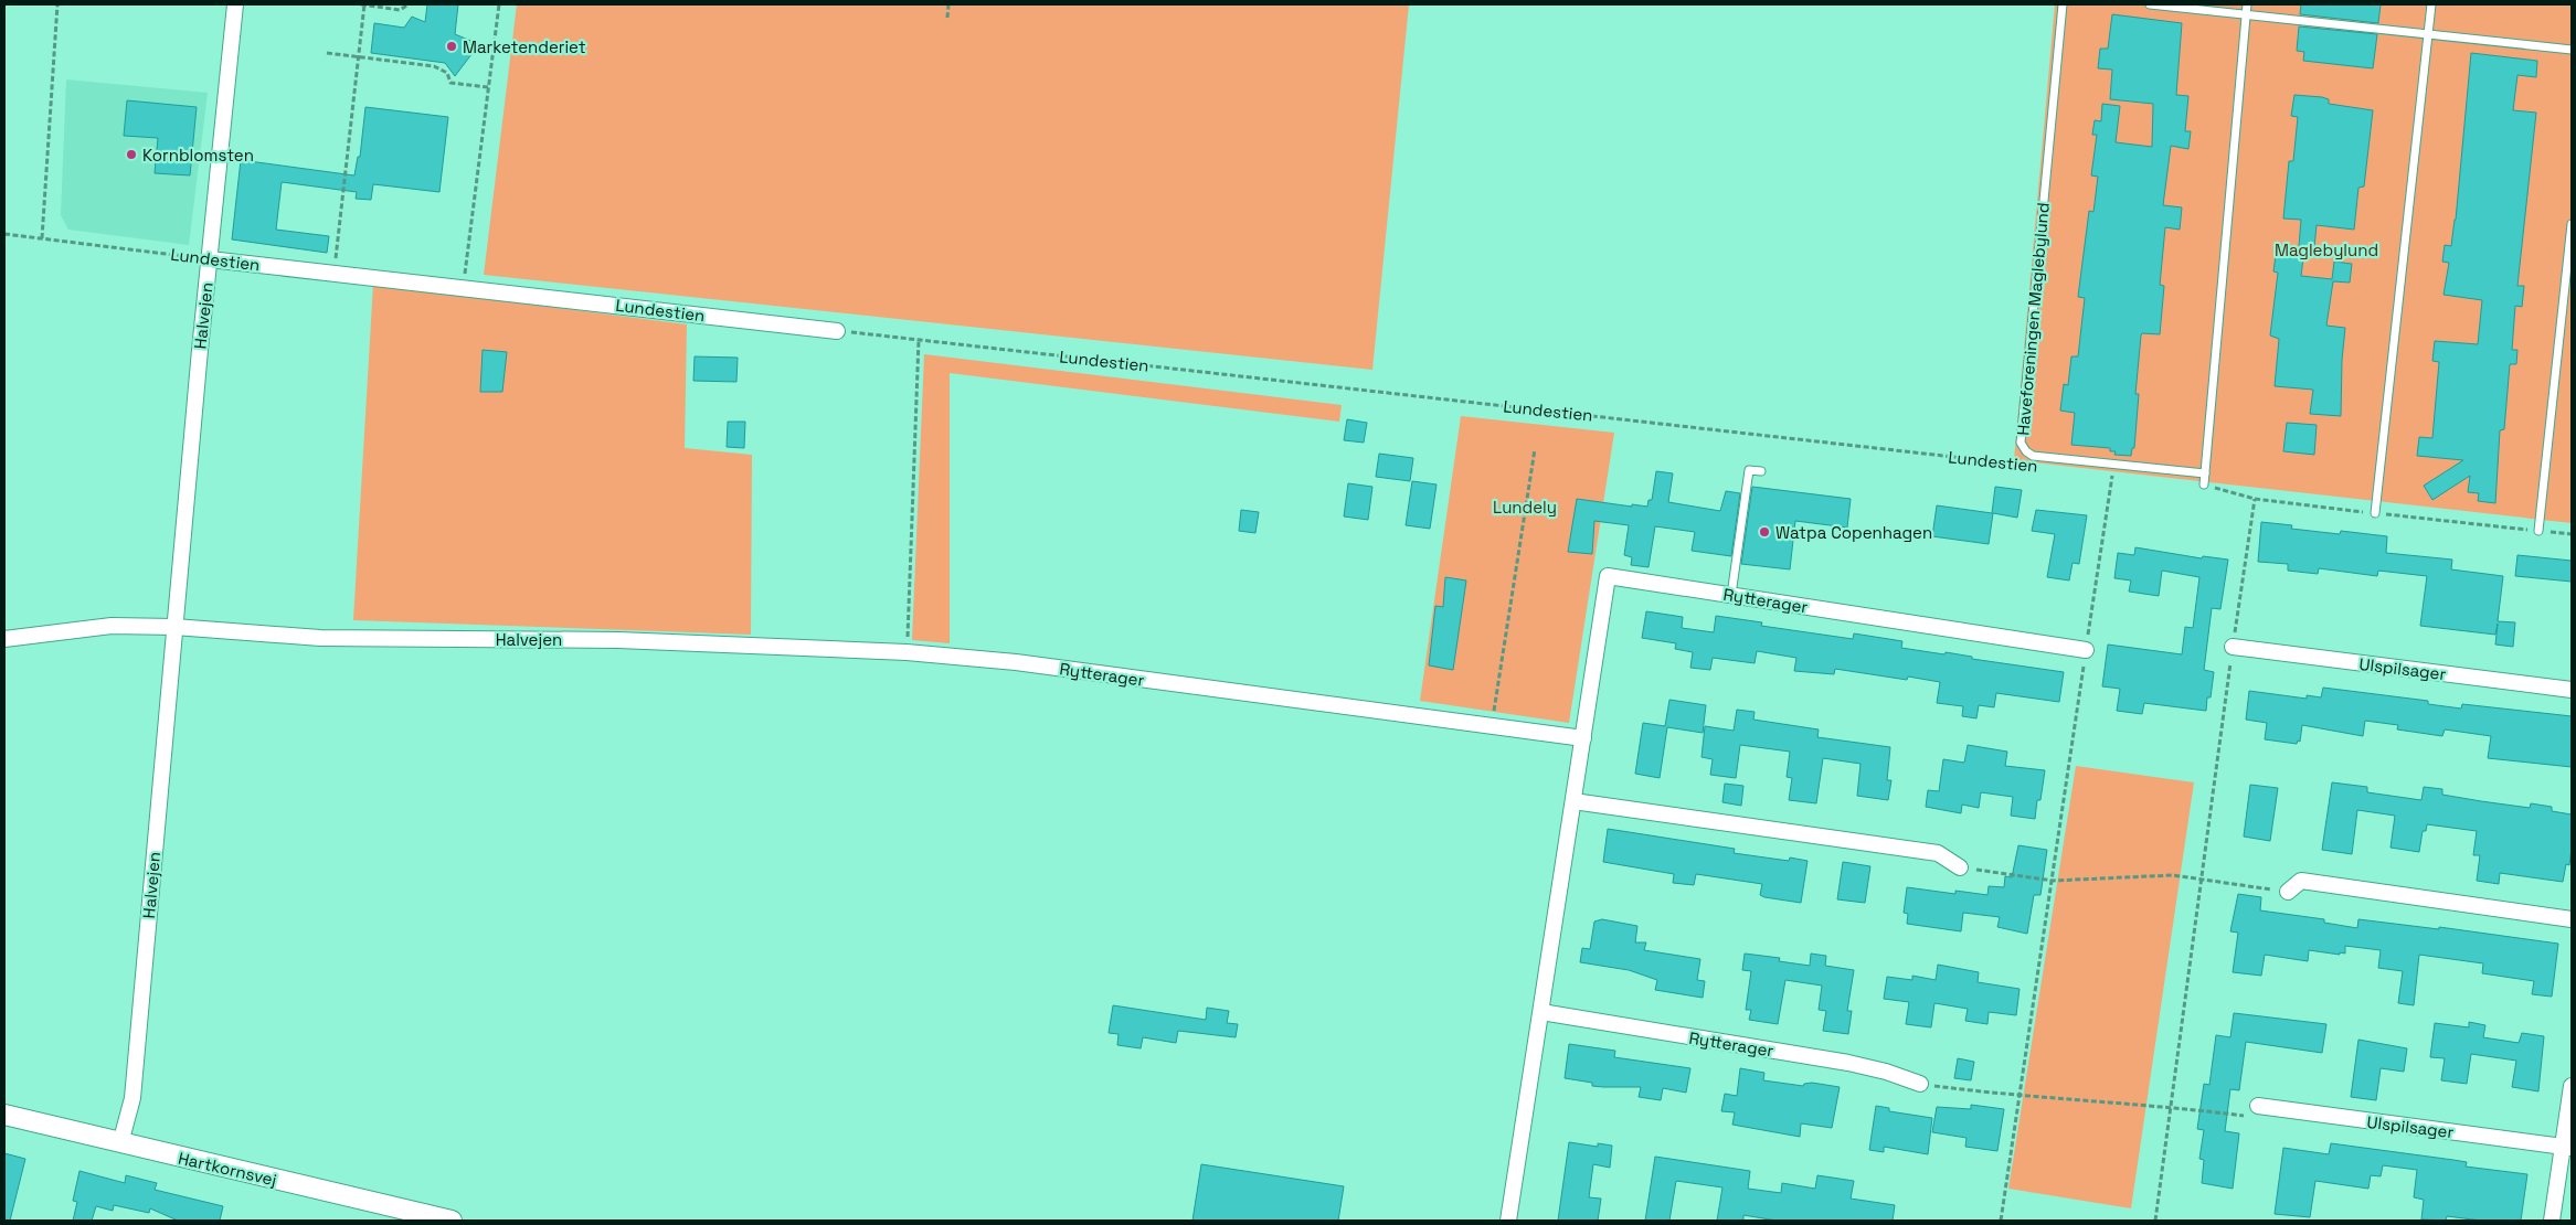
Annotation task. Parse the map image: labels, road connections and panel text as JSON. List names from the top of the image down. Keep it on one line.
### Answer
{"streets":{"street":["Lundestien","Halvejen","Rytterager","Ulspilsager","Hartkornsvej"],"lane":["Haveforeningen Maglebylund"]},"crossings":[["Lundestien","Halvejen"],["Halvejen","Rytterager"],["Halvejen","Hartkornsvej"]],"parks":["Maglebylund","Lundely"],"places":["Marketenderiet","Kornblomsten","Watpa Copenhagen"]}
